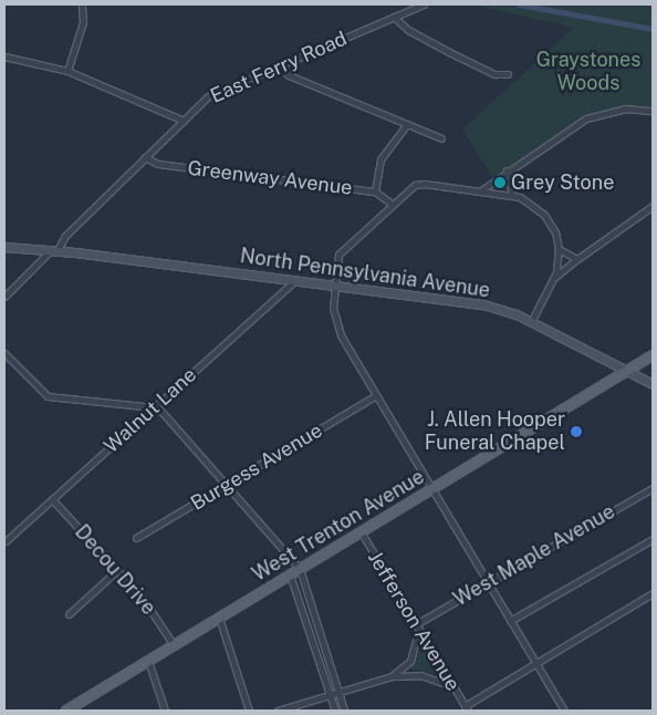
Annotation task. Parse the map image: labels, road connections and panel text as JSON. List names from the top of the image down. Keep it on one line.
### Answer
{"streets":{"main road":["North Pennsylvania Avenue","West Trenton Avenue"],"street":["East Ferry Road","Greenway Avenue","Walnut Lane","Burgess Avenue","West Maple Avenue","Decou Drive","Jefferson Avenue"]},"crossings":[["East Ferry Road","Greenway Avenue"],["East Ferry Road","North Pennsylvania Avenue"],["North Pennsylvania Avenue","Walnut Lane"],["North Pennsylvania Avenue","West Trenton Avenue"],["Walnut Lane","Decou Drive"],["West Trenton Avenue","Decou Drive"],["West Trenton Avenue","Jefferson Avenue"],["West Maple Avenue","Jefferson Avenue"]],"parks":["Graystones Woods"],"places":["Grey Stone","J. Allen Hooper Funeral Chapel"]}
